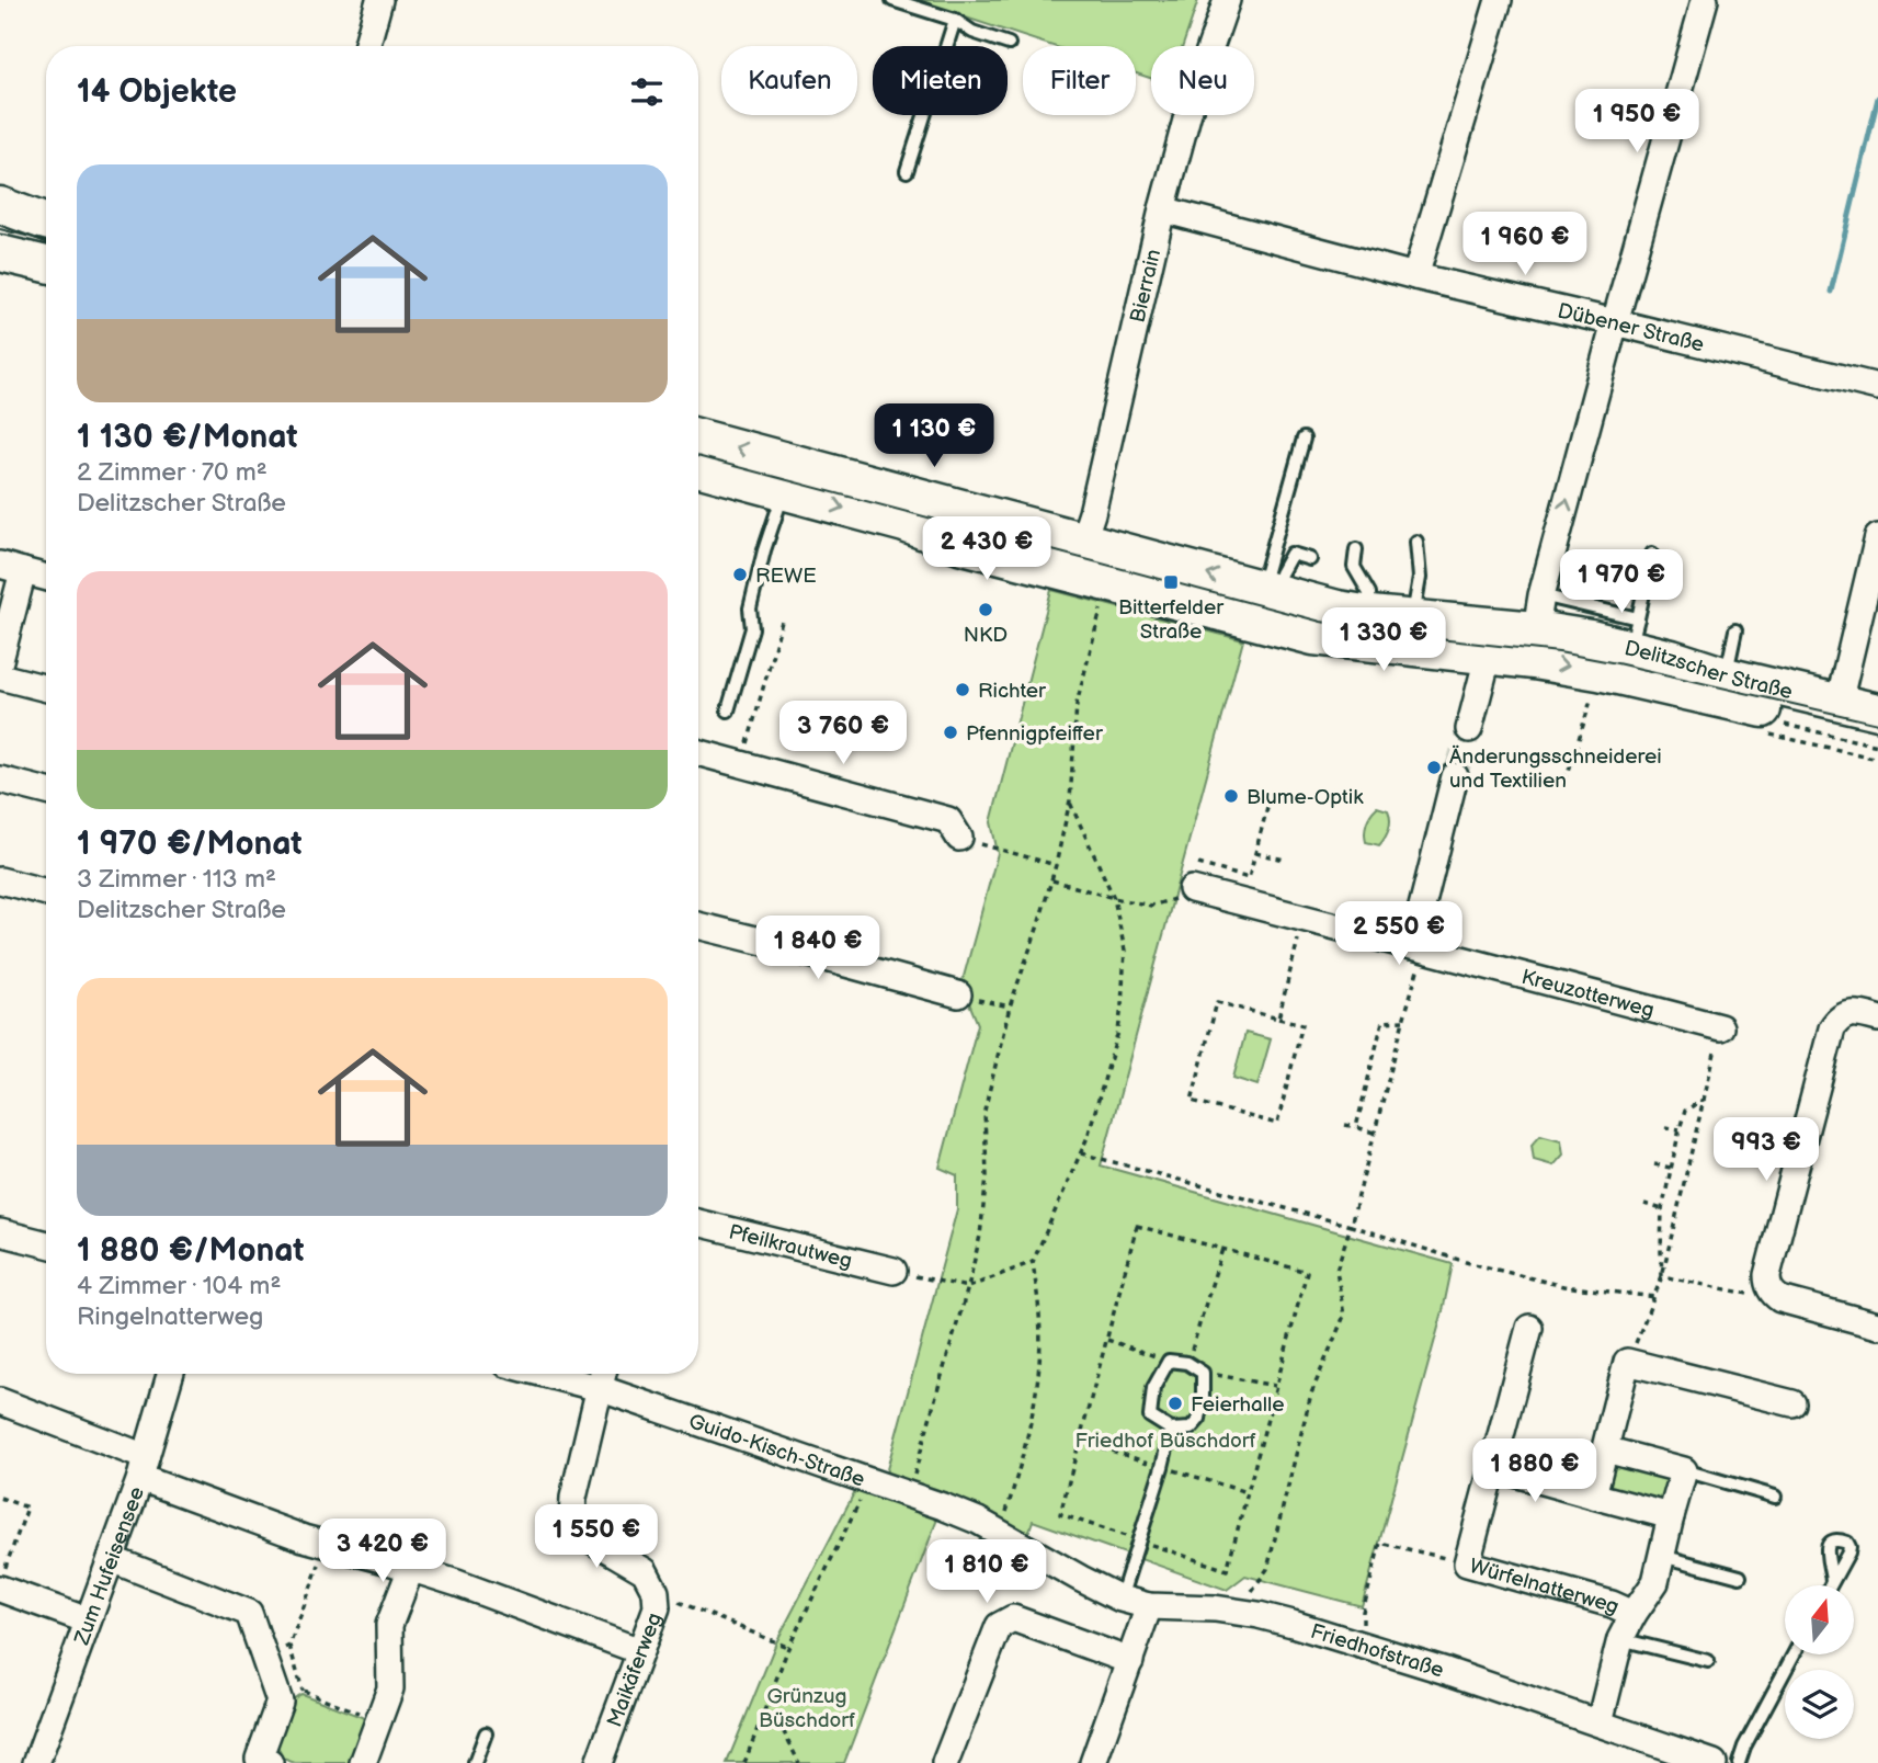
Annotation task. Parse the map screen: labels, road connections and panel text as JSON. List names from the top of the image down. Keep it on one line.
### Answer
{"streets":{"main road":["Delitzscher Straße"],"street":["Bierrain","Dübener Straße","Kreuzotterweg","Pfeilkrautweg","Guido-Kisch-Straße","Zum Hufeisensee","Würfelnatterweg","Friedhofstraße","Maikäferweg"]},"crossings":[["Bierrain","Dübener Straße"],["Bierrain","Delitzscher Straße"],["Guido-Kisch-Straße","Friedhofstraße"],["Guido-Kisch-Straße","Maikäferweg"]],"parks":["Friedhof Büschdorf","Grünzug Büschdorf"],"places":{"other":["REWE","NKD","Richter","Pfennigpfeiffer","Änderungsschneiderei und Textilien","Blume-Optik","Feierhalle"],"transit":["Bitterfelder Straße"]},"north":"top","page":{"chip":["Kaufen","Mieten","Filter","Neu"],"heading":"14 Objekte","price":["1 950 €","1 960 €","1 130 €","2 430 €","1 970 €","1 330 €","3 760 €","2 550 €","1 840 €","993 €","1 880 €","1 550 €","3 420 €","1 810 €"],"list":[{"name":"1 130 €/Monat","note":"2 Zimmer · 70 m² · Delitzscher Straße"},{"name":"1 970 €/Monat","note":"3 Zimmer · 113 m² · Delitzscher Straße"},{"name":"1 880 €/Monat","note":"4 Zimmer · 104 m² · Ringelnatterweg"}]}}
